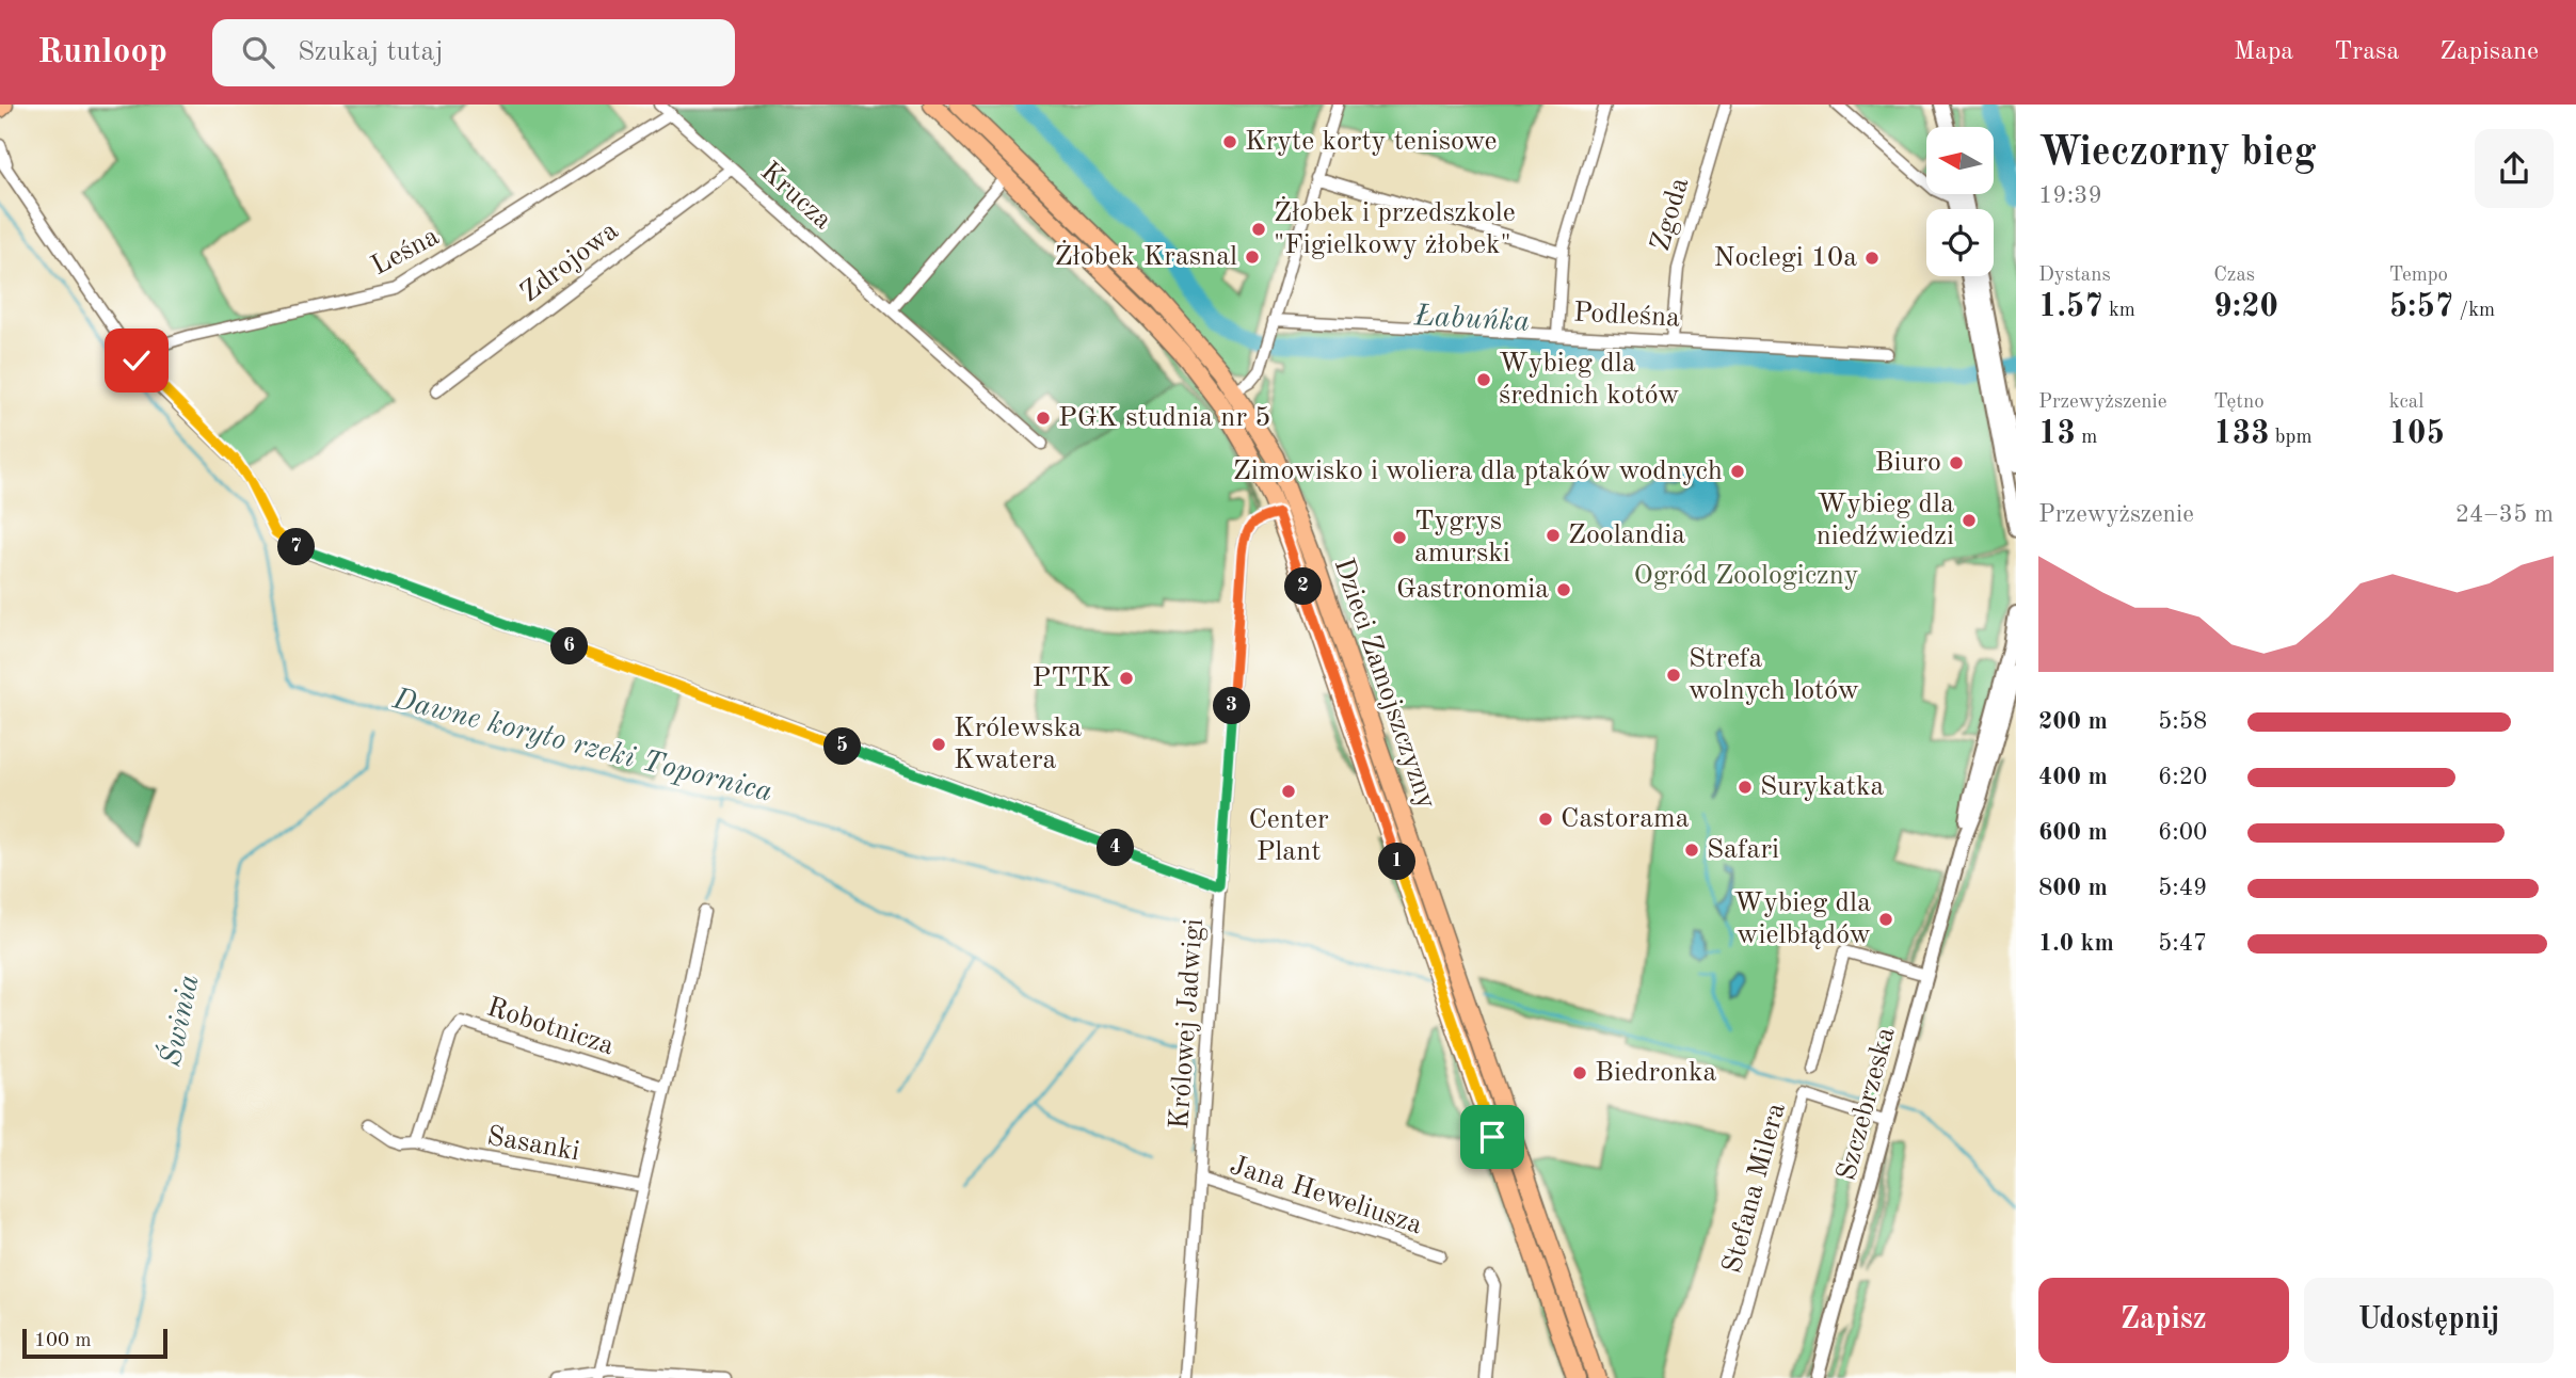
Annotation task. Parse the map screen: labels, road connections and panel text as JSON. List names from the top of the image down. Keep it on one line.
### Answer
{"streets":{"main road":["Dzieci Zamojszczyzny"],"street":["Krucza","Zgoda","Leśna","Zdrojowa","Podleśna","Królowej Jadwigi","Robotnicza","Szczebrzeska","Sasanki","Stefana Milera","Jana Heweliusza"]},"crossings":[["Krucza","Leśna"],["Krucza","Zdrojowa"],["Zgoda","Podleśna"],["Dzieci Zamojszczyzny","Królowej Jadwigi"],["Królowej Jadwigi","Jana Heweliusza"],["Robotnicza","Sasanki"],["Szczebrzeska","Stefana Milera"]],"water":["Łabuńka","Dawne koryto rzeki Topornica","Świnia"],"parks":["Ogród Zoologiczny"],"places":["Kryte korty tenisowe","Żłobek i przedszkole \"Figielkowy żłobek\"","Żłobek Krasnal","Noclegi 10a","Wybieg dla średnich kotów","PGK studnia nr 5","Biuro","Zimowisko i woliera dla ptaków wodnych","Wybieg dla niedźwiedzi","Zoolandia","Tygrys amurski","Gastronomia","Strefa wolnych lotów","PTTK","Królewska Kwatera","Surykatka","Center Plant","Castorama","Safari","Wybieg dla wielbłądów","Biedronka"],"scale_bar":"100 m","north":"left","page":{"header":"Runloop","search":"Szukaj tutaj","nav":["Mapa","Trasa","Zapisane"],"heading":["Wieczorny bieg","19:39"],"stats":[["Dystans","1.57 km"],["Czas","9:20"],["Tempo","5:57 /km"],["Przewyższenie","13 m"],["Tętno","133 bpm"],["kcal","105"]],"chart":["Przewyższenie","24–35 m"],"pins":["7","2","6","3","5","4","1"],"list":[{"name":"200 m","note":"5:58"},{"name":"400 m","note":"6:20"},{"name":"600 m","note":"6:00"},{"name":"800 m","note":"5:49"},{"name":"1.0 km","note":"5:47"}],"buttons":["Zapisz","Udostępnij"],"scale":"100 m"}}
